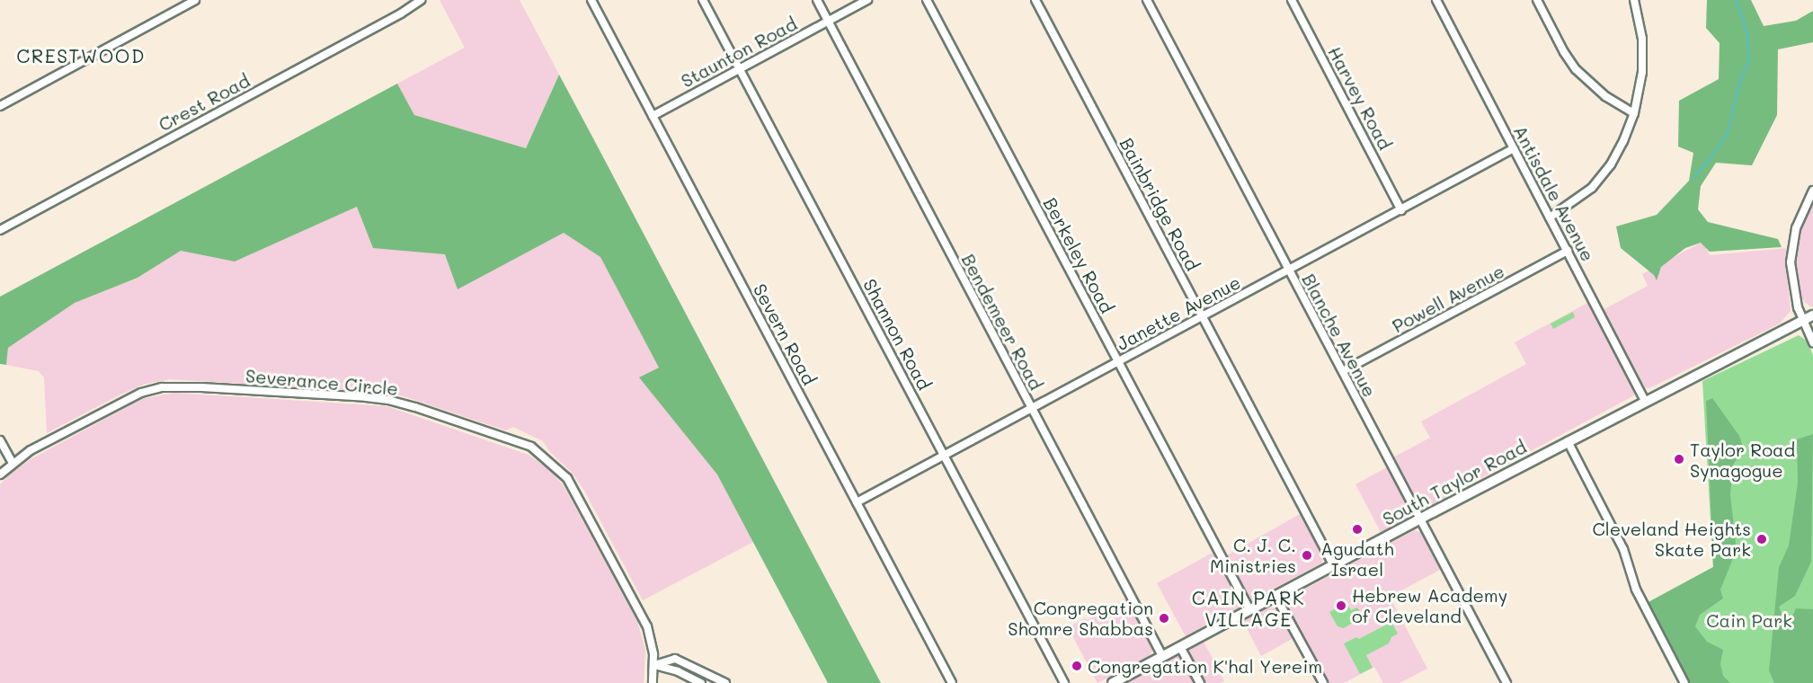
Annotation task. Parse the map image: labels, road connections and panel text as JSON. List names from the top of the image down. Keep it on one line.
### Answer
{"streets":{"main road":["South Taylor Road"],"street":["Staunton Road","Harvey Road","Crest Road","Antisdale Avenue","Bainbridge Road","Berkeley Road","Powell Avenue","Janette Avenue","Bendemeer Road","Severn Road","Shannon Road","Blanche Avenue","Severance Circle"]},"crossings":[["Staunton Road","Bendemeer Road"],["Staunton Road","Severn Road"],["Staunton Road","Shannon Road"],["Harvey Road","Janette Avenue"],["Antisdale Avenue","Powell Avenue"],["Antisdale Avenue","Janette Avenue"],["Antisdale Avenue","South Taylor Road"],["Bainbridge Road","Janette Avenue"],["Bainbridge Road","South Taylor Road"],["Berkeley Road","Janette Avenue"],["Berkeley Road","South Taylor Road"],["Powell Avenue","Blanche Avenue"],["Janette Avenue","Bendemeer Road"],["Janette Avenue","Severn Road"],["Janette Avenue","Shannon Road"],["Janette Avenue","Blanche Avenue"],["Bendemeer Road","South Taylor Road"],["Blanche Avenue","South Taylor Road"]],"districts":["CRESTWOOD","CAIN PARK VILLAGE"],"parks":["Cain Park"],"places":["Taylor Road Synagogue","Agudath Israel","Cleveland Heights Skate Park","C. J. C. Ministries","Hebrew Academy of Cleveland","Congregation Shomre Shabbas","Congregation K'hal Yereim"]}
